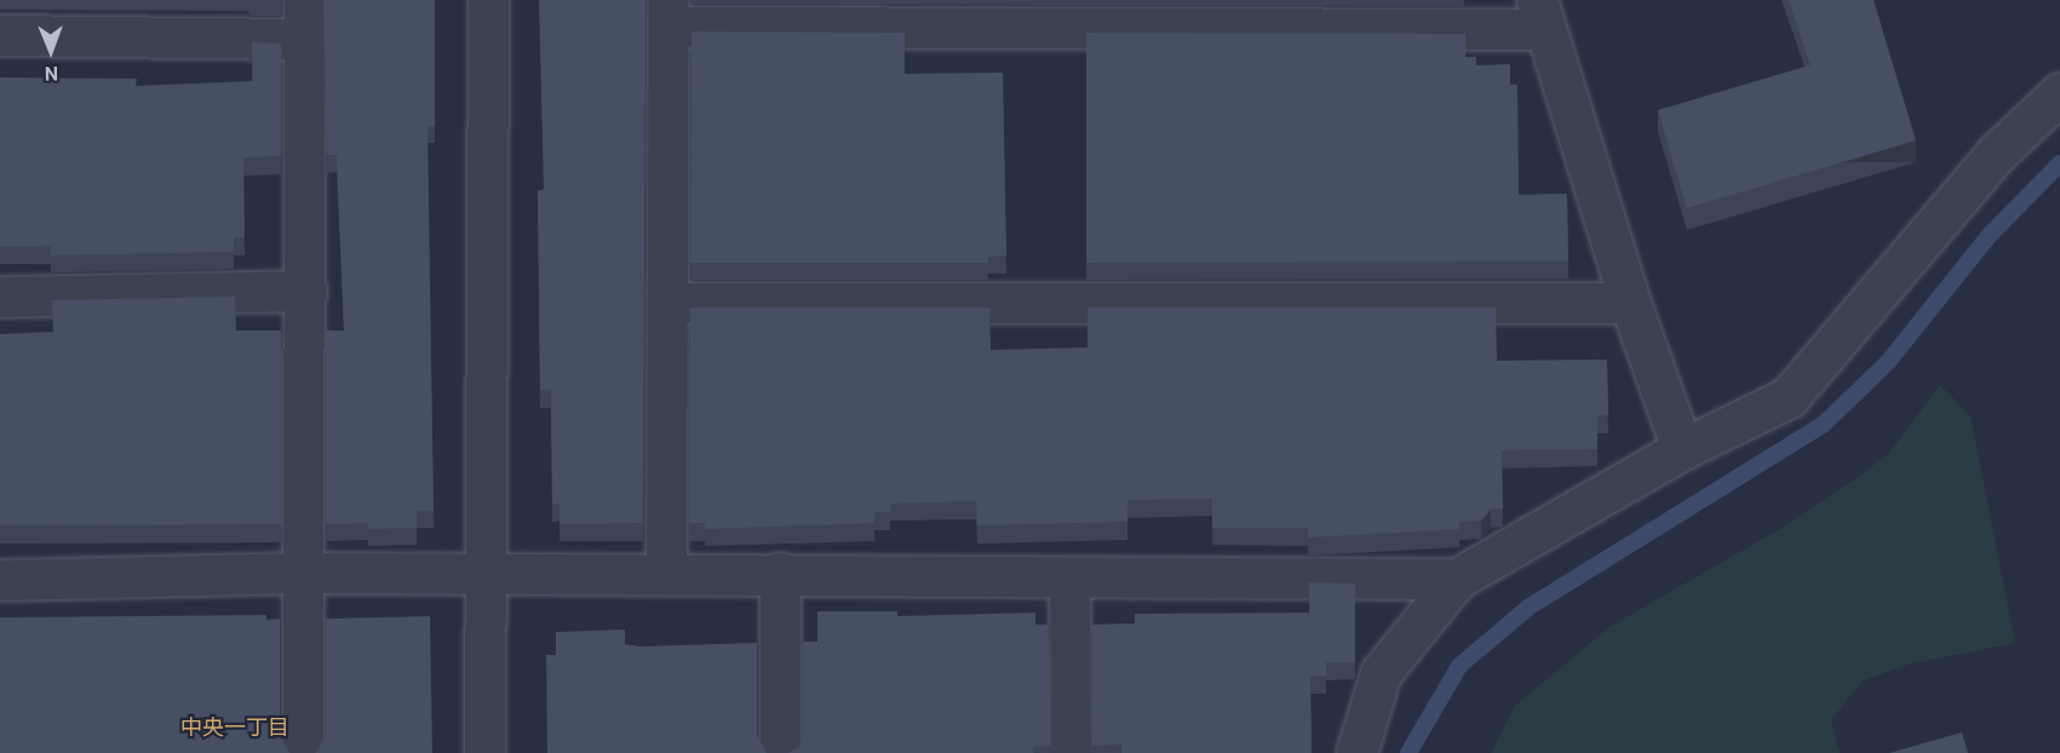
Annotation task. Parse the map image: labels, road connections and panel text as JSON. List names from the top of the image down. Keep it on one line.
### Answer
{"districts":["中央一丁目"],"north":"bottom"}
